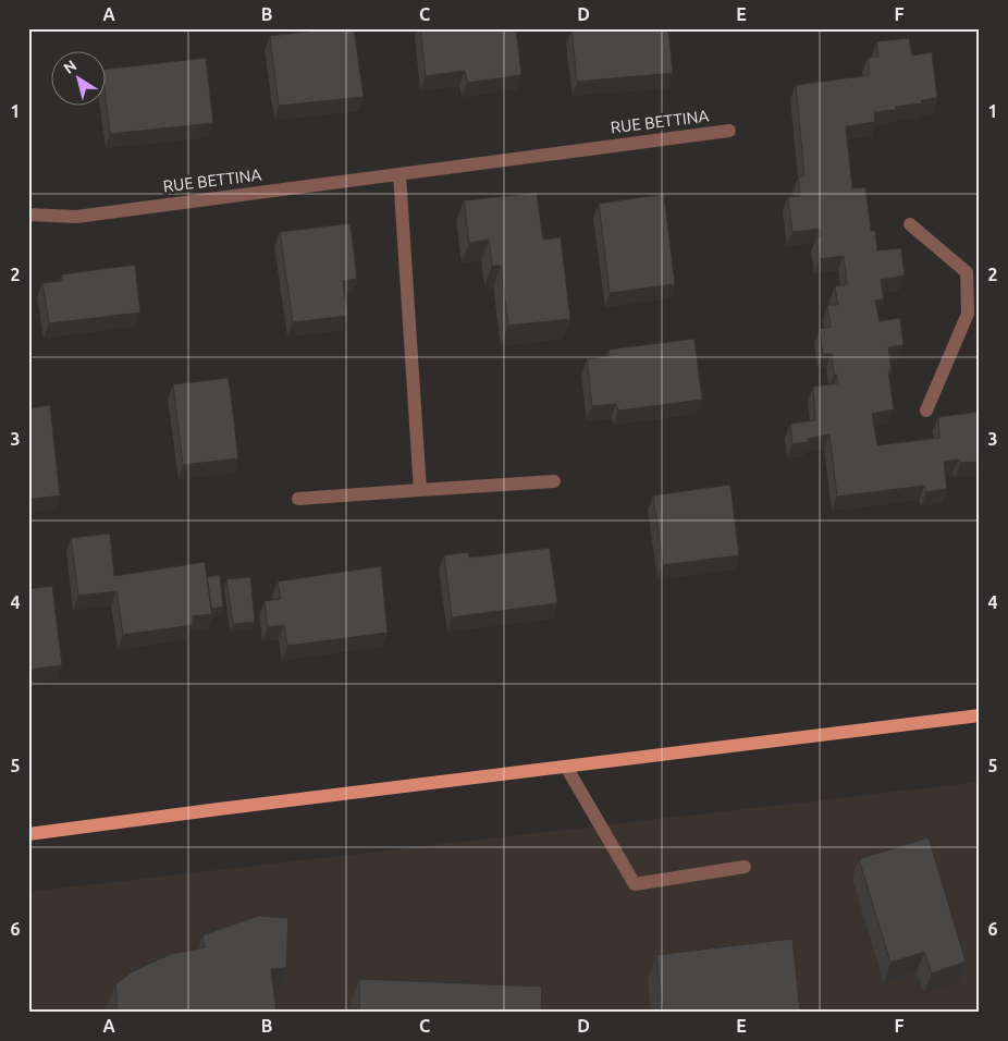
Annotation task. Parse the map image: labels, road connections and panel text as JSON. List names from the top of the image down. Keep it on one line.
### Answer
{"streets":{"street":["RUE BETTINA"]},"north":"top left","grid":{"columns":["A","B","C","D","E","F"],"rows":["1","2","3","4","5","6"]}}
